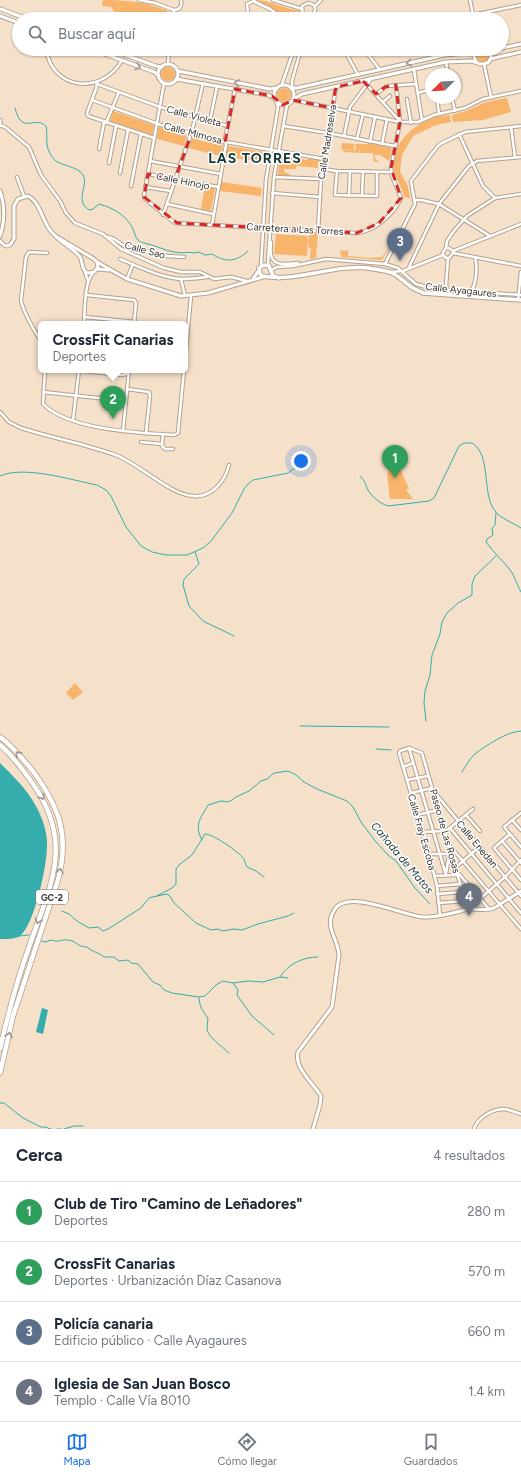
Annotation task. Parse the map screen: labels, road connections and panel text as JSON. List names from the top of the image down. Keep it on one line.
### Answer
{"streets":{"highway":["GC-2"],"street":["Calle Violeta","Calle Mimosa","Calle Madreselva","Calle Hinojo","Carretera a Las Torres","Calle Sao","Calle Ayagaures","Paseo de Las Rosas","Calle Fray Escoba","Calle Enedan"]},"crossings":[["Calle Mimosa","Calle Madreselva"],["Calle Madreselva","Carretera a Las Torres"],["Paseo de Las Rosas","Calle Fray Escoba"],["Paseo de Las Rosas","Calle Enedan"]],"districts":["LAS TORRES"],"water":["Cañada de Matos"],"north":"bottom left","page":{"search":"Buscar aquí","pins":["3","2","1","4"],"popup":["CrossFit Canarias","Deportes"],"heading":["Cerca","4 resultados"],"list":[{"mark":"1","name":"Club de Tiro \"Camino de Leñadores\"","note":"Deportes","value":"280 m"},{"mark":"2","name":"CrossFit Canarias","note":"Deportes · Urbanización Díaz Casanova","value":"570 m"},{"mark":"3","name":"Policía canaria","note":"Edificio público · Calle Ayagaures","value":"660 m"},{"mark":"4","name":"Iglesia de San Juan Bosco","note":"Templo · Calle Vía 8010","value":"1.4 km"}],"nav":["Mapa","Cómo llegar","Guardados"]}}
